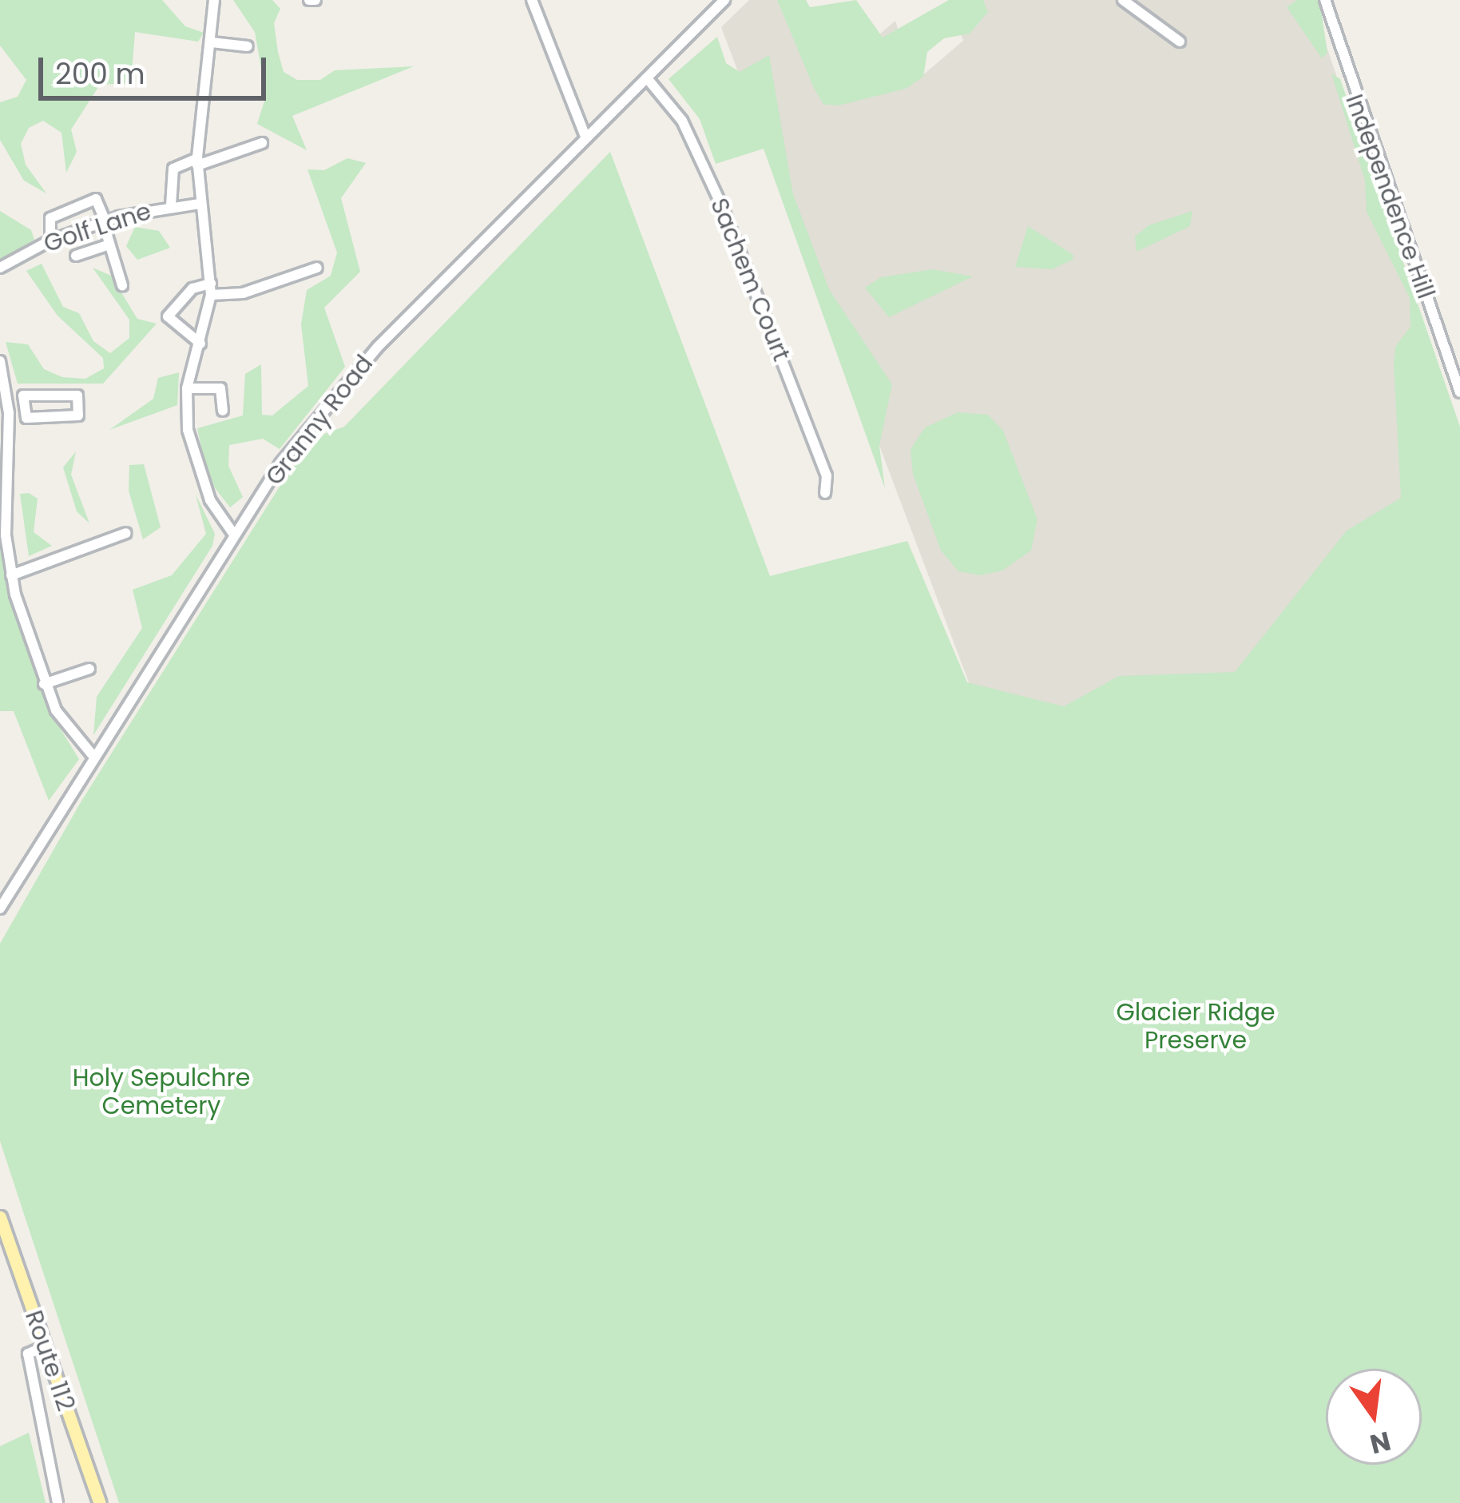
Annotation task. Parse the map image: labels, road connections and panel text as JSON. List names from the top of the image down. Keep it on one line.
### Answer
{"streets":{"main road":["Route 112"],"street":["Independence Hill","Golf Lane","Sachem Court","Granny Road"]},"crossings":[["Sachem Court","Granny Road"]],"parks":["Glacier Ridge Preserve","Holy Sepulchre Cemetery"],"scale_bar":"200 m","north":"bottom"}
